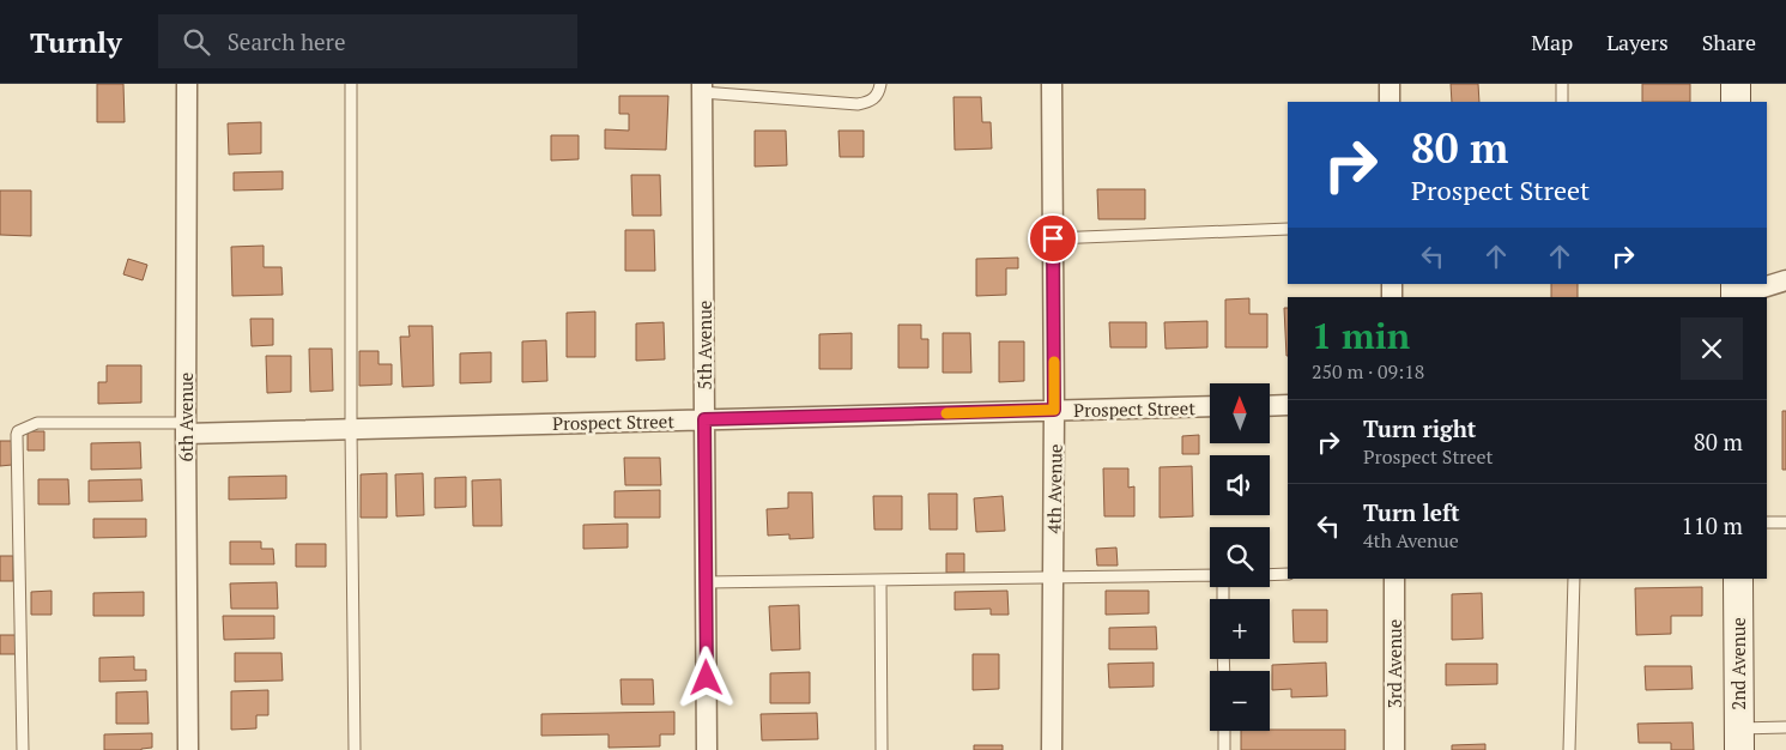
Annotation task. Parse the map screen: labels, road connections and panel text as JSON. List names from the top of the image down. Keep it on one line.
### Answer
{"streets":{"street":["5th Avenue","Prospect Street","6th Avenue","4th Avenue","3rd Avenue","2nd Avenue"]},"crossings":[["5th Avenue","Prospect Street"],["Prospect Street","6th Avenue"],["Prospect Street","4th Avenue"]],"north":"top","page":{"header":"Turnly","search":"Search here","nav":["Map","Layers","Share"],"turn":["80 m","Prospect Street"],"heading":["1 min","250 m · 09:18"],"map_buttons":["+","−"],"list":[{"name":"Turn right","note":"Prospect Street","value":"80 m"},{"name":"Turn left","note":"4th Avenue","value":"110 m"}]}}
